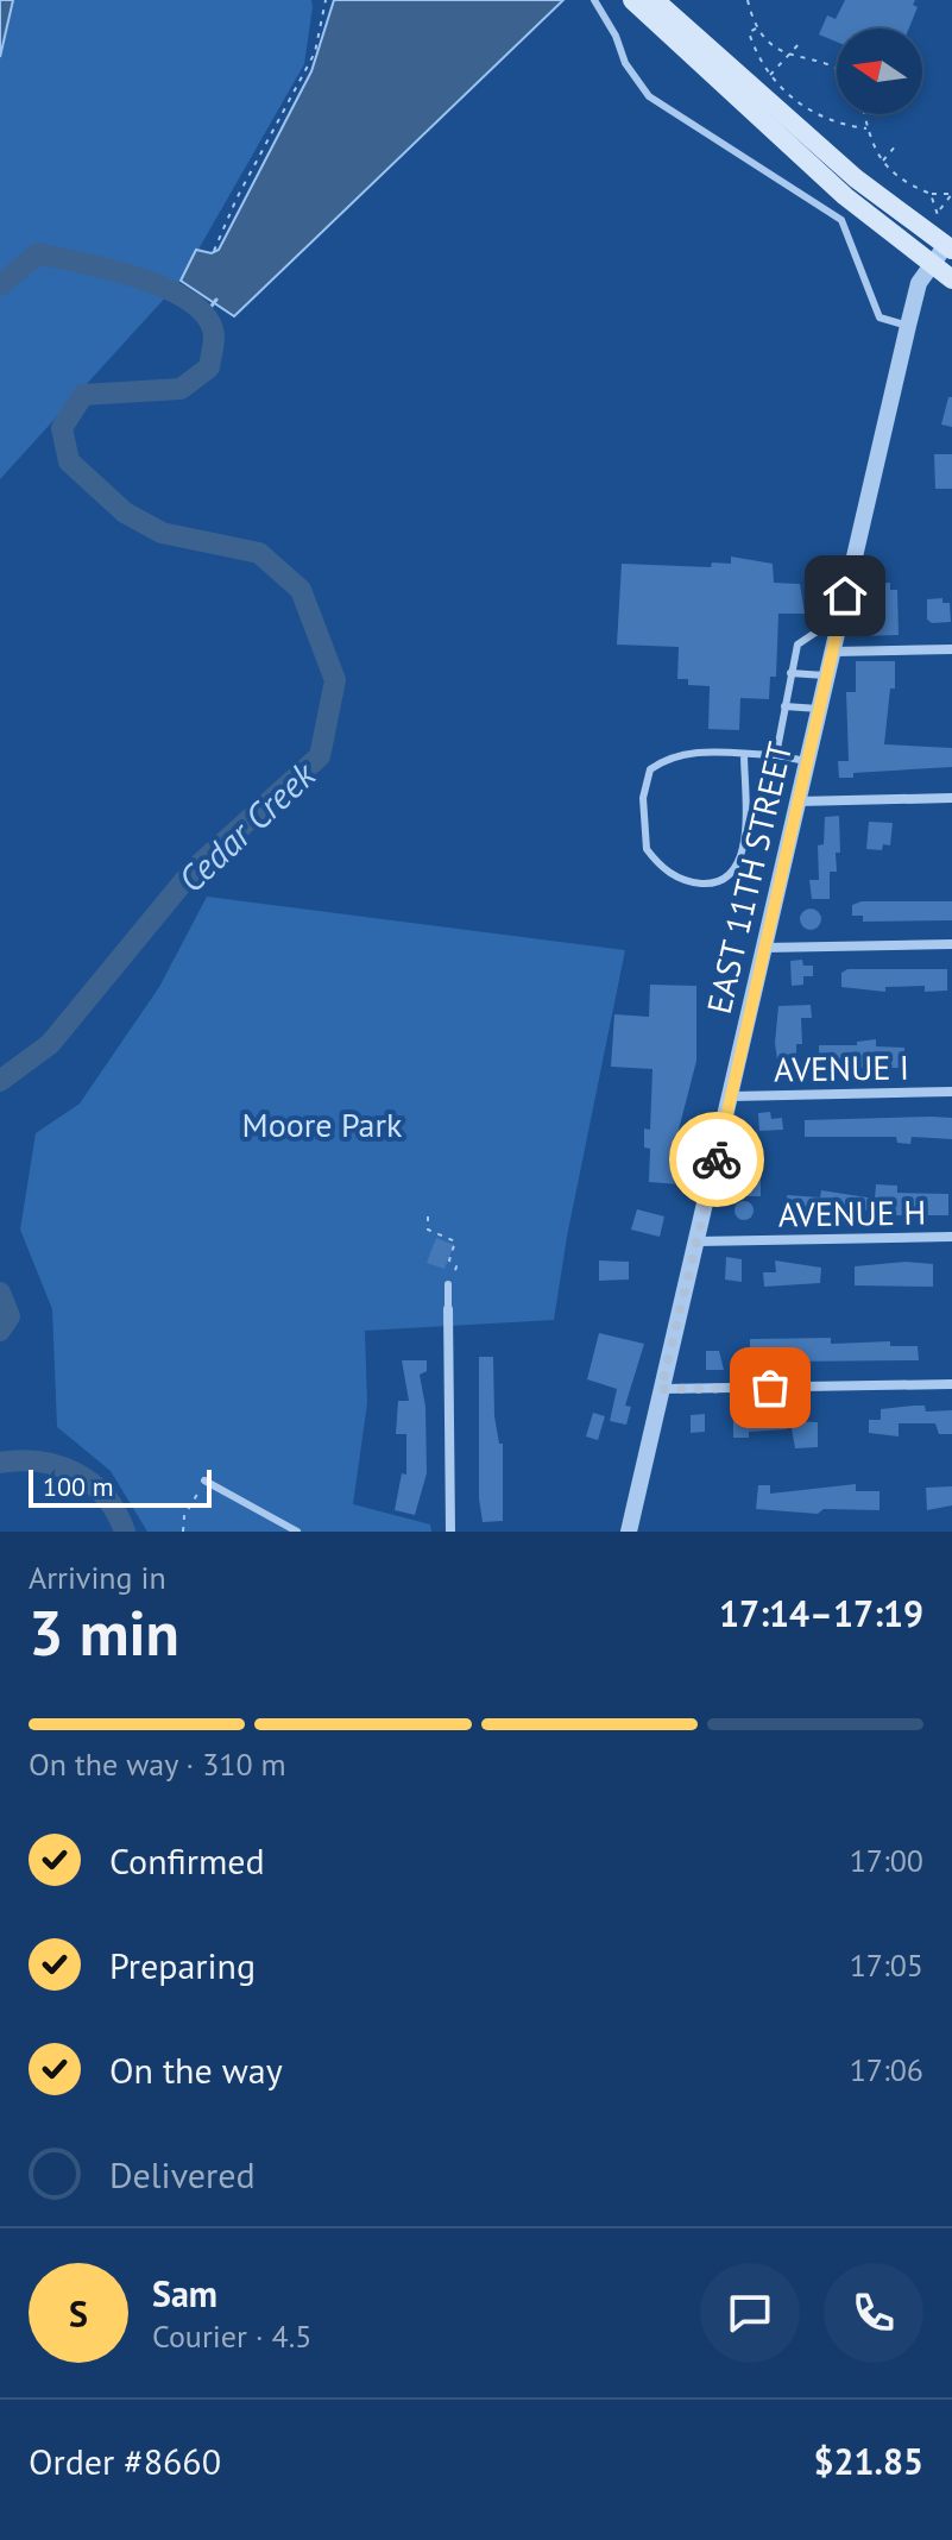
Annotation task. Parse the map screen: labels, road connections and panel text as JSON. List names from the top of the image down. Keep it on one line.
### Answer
{"streets":{"street":["EAST 11TH STREET","AVENUE I","AVENUE H"]},"crossings":[["EAST 11TH STREET","AVENUE I"],["EAST 11TH STREET","AVENUE H"]],"water":["Cedar Creek"],"parks":["Moore Park"],"scale_bar":"100 m","north":"left","page":{"scale":"100 m","heading":["3 min","Arriving in","17:14–17:19"],"panel":["Sam","Courier · 4.5","Order #8660","$21.85"],"bar":"On the way · 310 m","list":[["Confirmed","17:00"],["Preparing","17:05"],["On the way","17:06"],"Delivered"],"round":"S"}}
